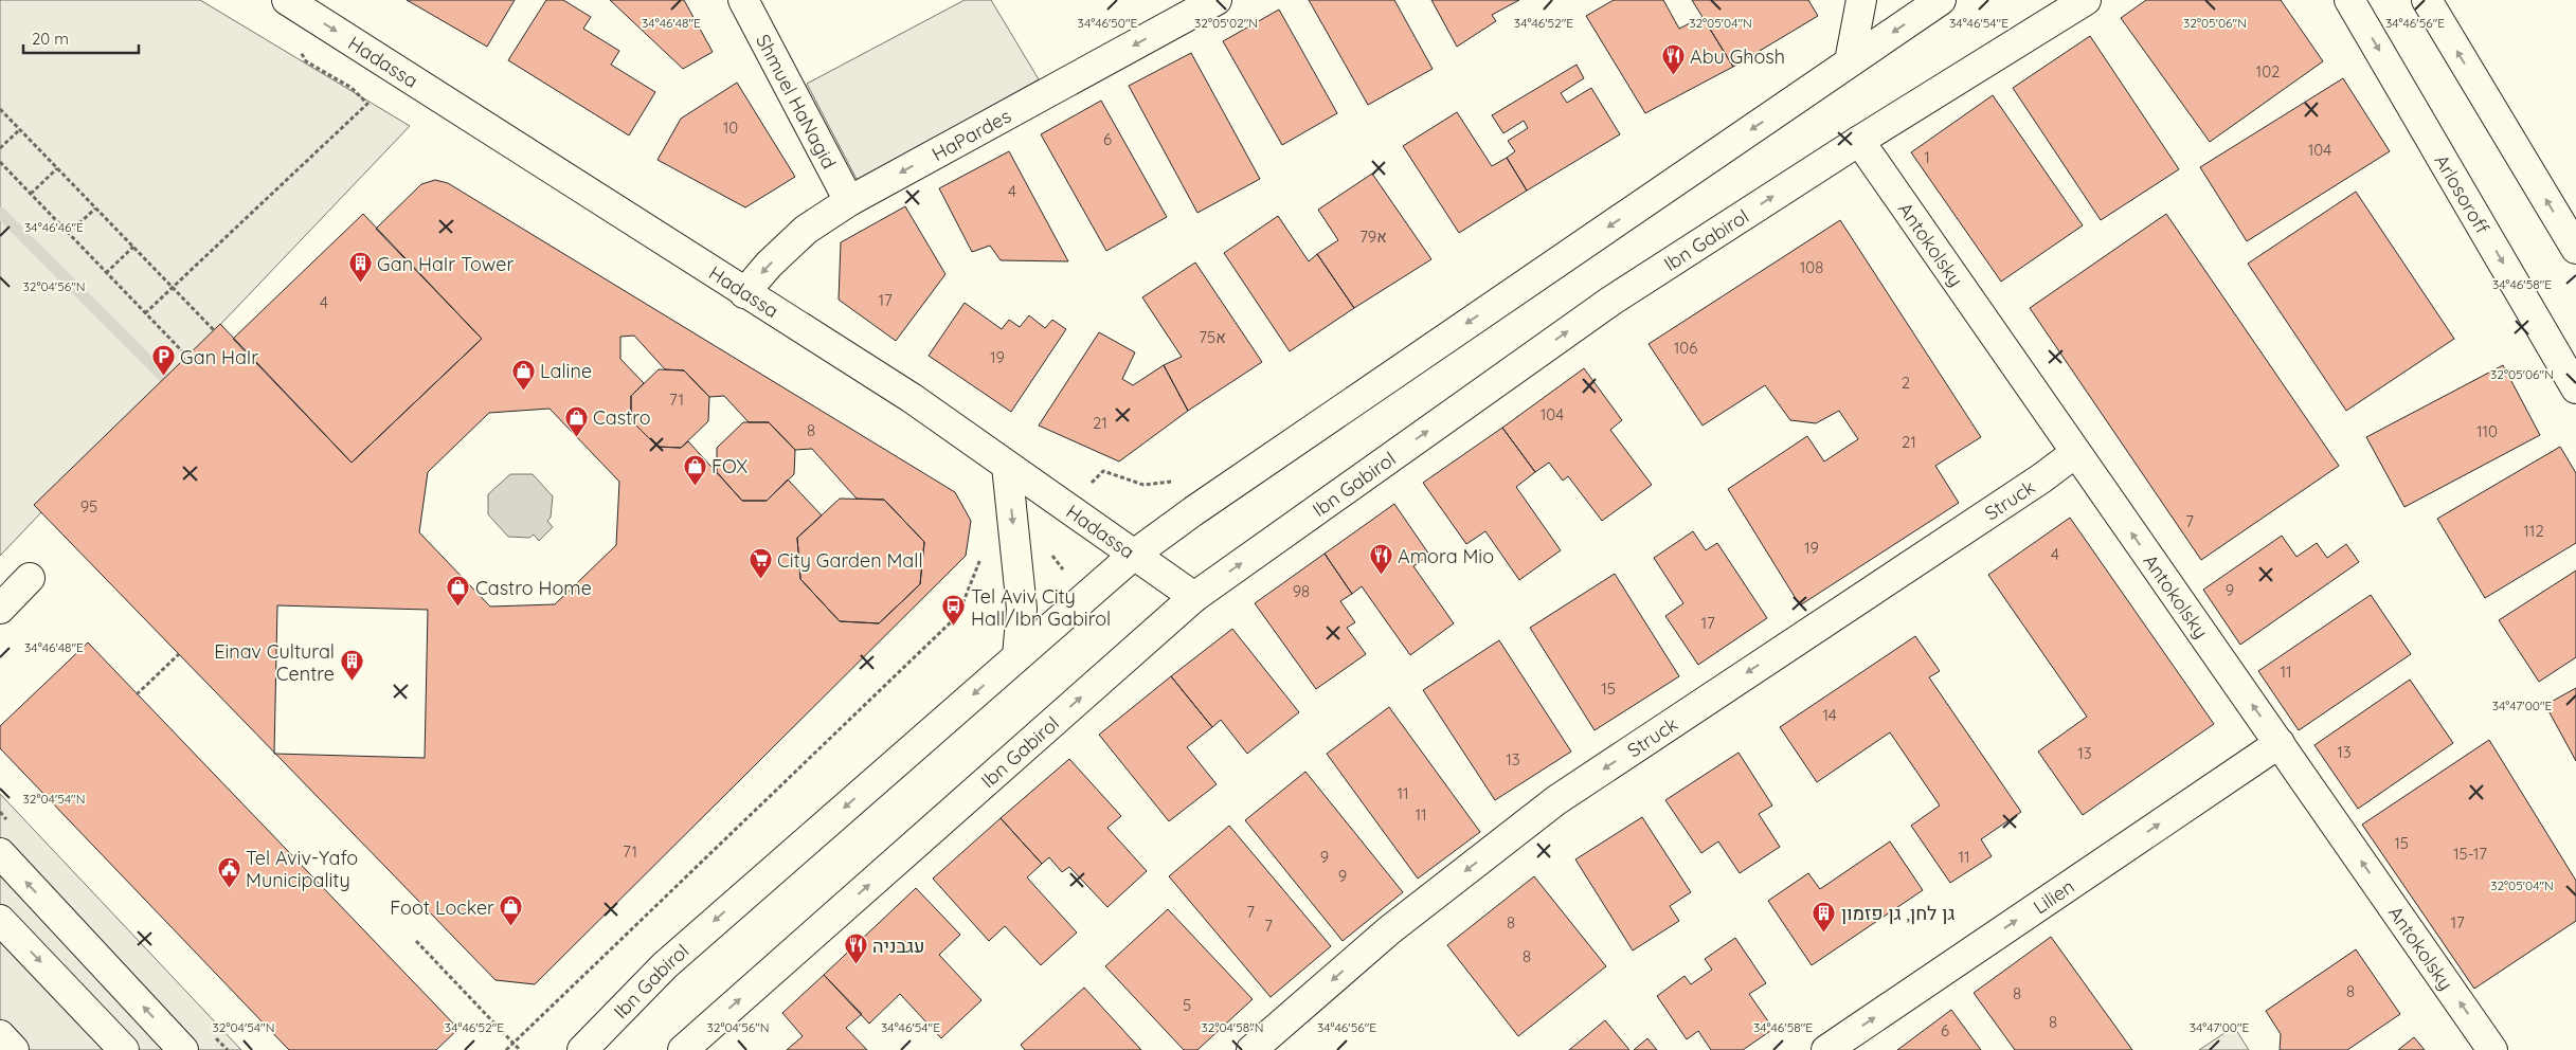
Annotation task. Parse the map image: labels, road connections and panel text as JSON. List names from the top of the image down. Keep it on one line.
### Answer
{"streets":{"street":["Hadassa","Shmuel HaNagid","HaPardes","Arlosoroff","Ibn Gabirol","Antokolsky","Struck","Lilien"]},"crossings":[["Hadassa","HaPardes"],["Hadassa","Ibn Gabirol"],["Shmuel HaNagid","HaPardes"],["Ibn Gabirol","Antokolsky"],["Antokolsky","Struck"],["Antokolsky","Lilien"]],"one_way":["Hadassa","HaPardes","Antokolsky","Struck","Lilien"],"places":{"restaurant":["Abu Ghosh","Amora Mio","עגבניה"],"building":["Gan HaIr Tower","Einav Cultural Centre","גן לחן, גן פזמון"],"parking":["Gan HaIr"],"shop":["Laline","Castro","FOX","Castro Home","Foot Locker"],"supermarket":["City Garden Mall"],"bus stop":["Tel Aviv City Hall/Ibn Gabirol"],"public building":["Tel Aviv-Yafo Municipality"]},"house_numbers":["102","10","6","104","1","4","79א","108","17","4","75א","106","19","2","71","104","21","8","110","21","95","7","112","19","4","9","98","17","11","15","14","13","13","13","11","11","15","71","15-17","9","11","9","7","8","17","7","8","8","8","5","8","6"],"scale_bar":"20 m","coordinates":["34°46'48\"E","34°46'50\"E","34°46'52\"E","34°46'54\"E","34°46'56\"E","32°05'02\"N","32°05'04\"N","32°05'06\"N","34°46'46\"E","34°46'58\"E","32°04'56\"N","34°47'00\"E","32°04'54\"N","32°04'58\"N"]}
